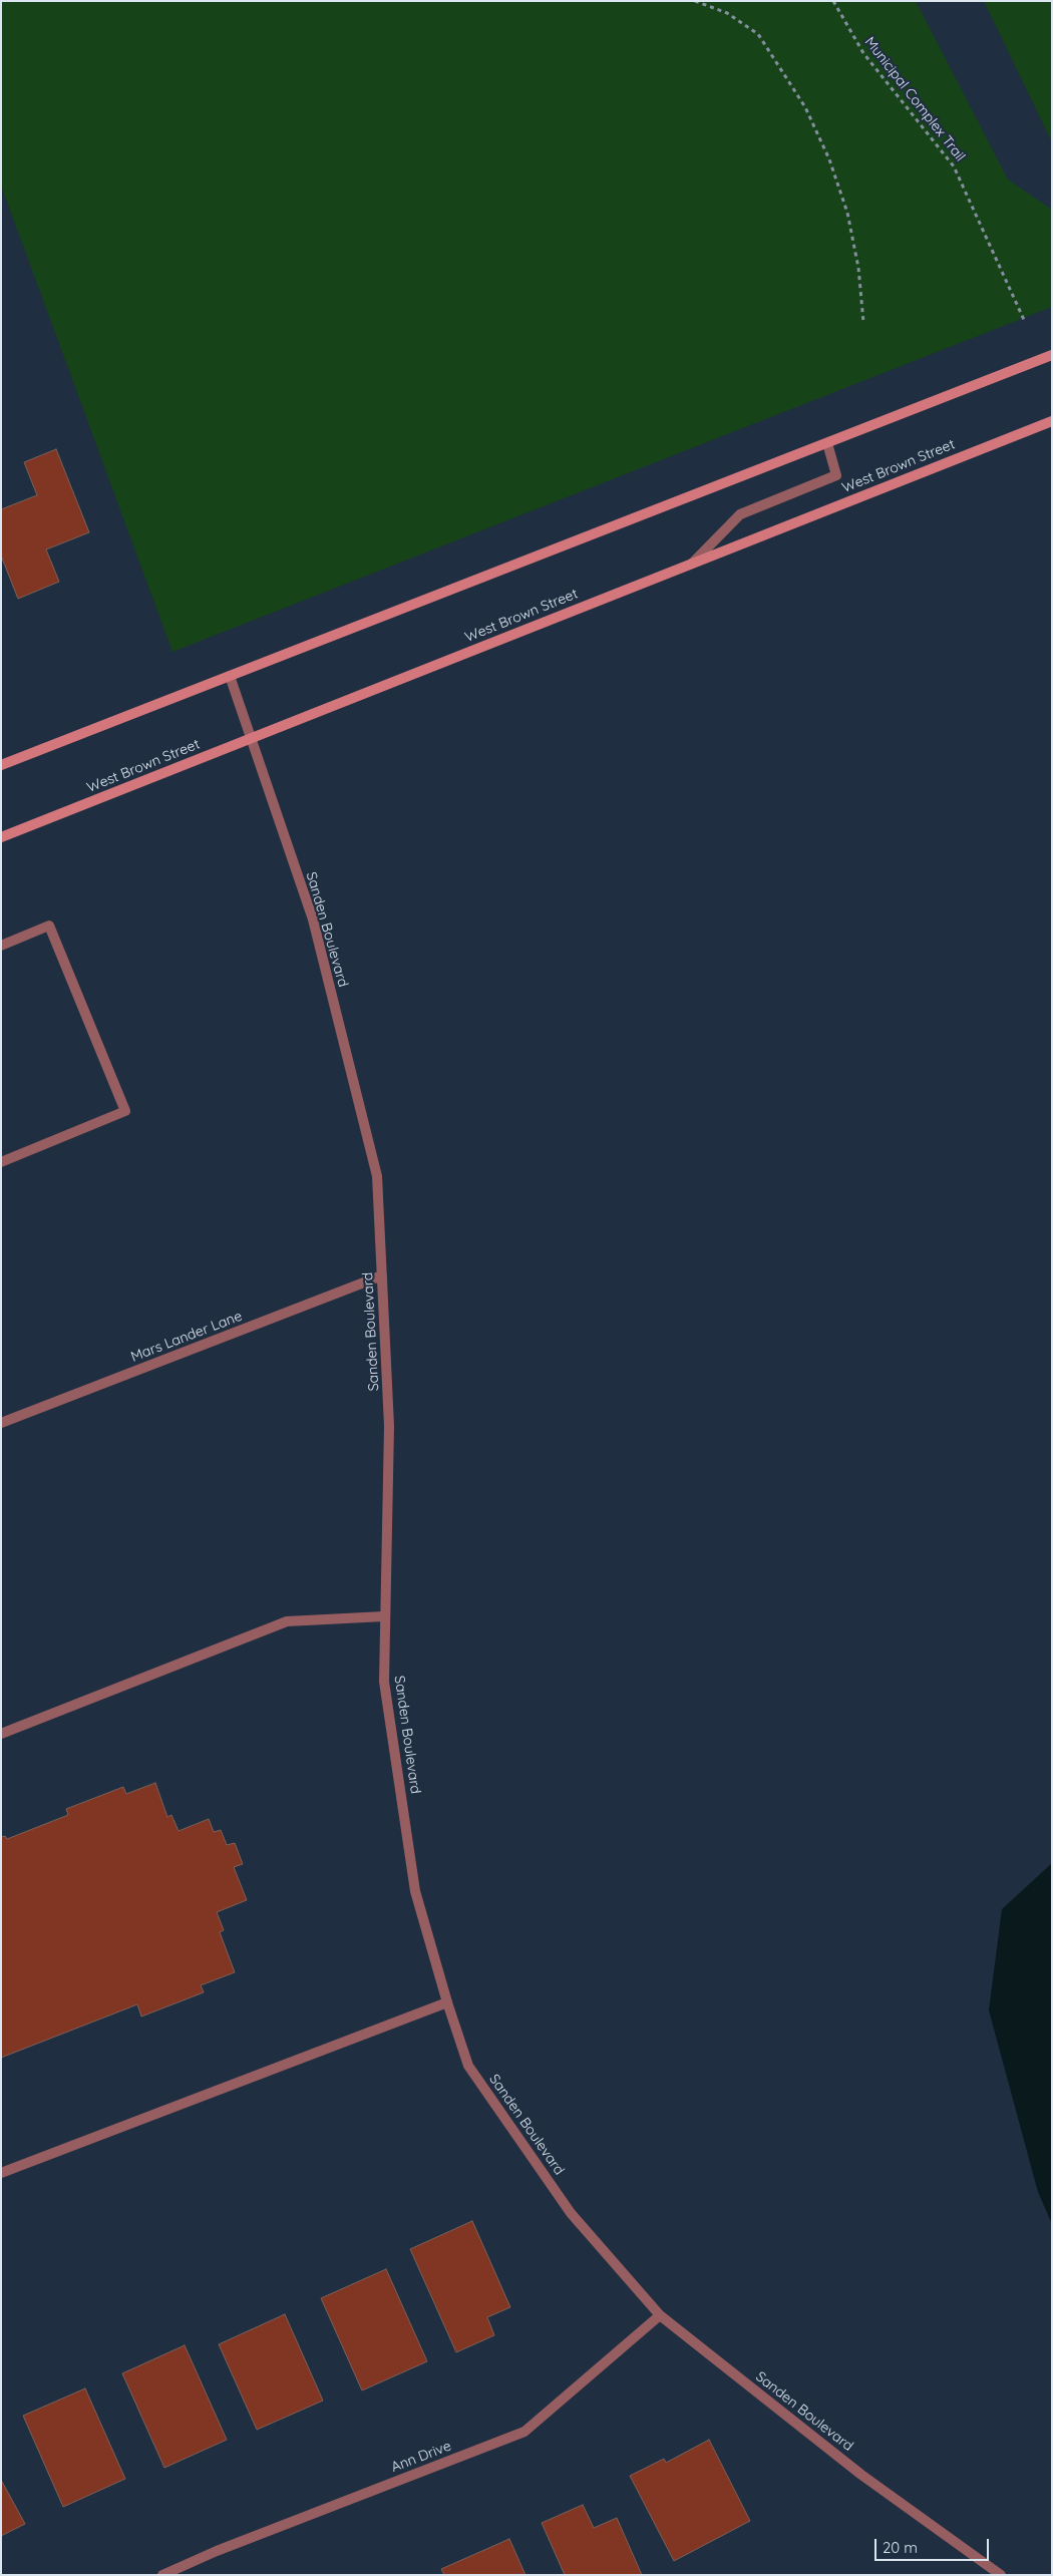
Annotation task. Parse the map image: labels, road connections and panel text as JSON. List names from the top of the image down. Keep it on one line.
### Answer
{"streets":{"main road":["West Brown Street"],"street":["Sanden Boulevard","Mars Lander Lane","Ann Drive"],"path":["Municipal Complex Trail"]},"crossings":[["West Brown Street","Sanden Boulevard"],["Sanden Boulevard","Mars Lander Lane"],["Sanden Boulevard","Ann Drive"]],"scale_bar":"20 m"}
